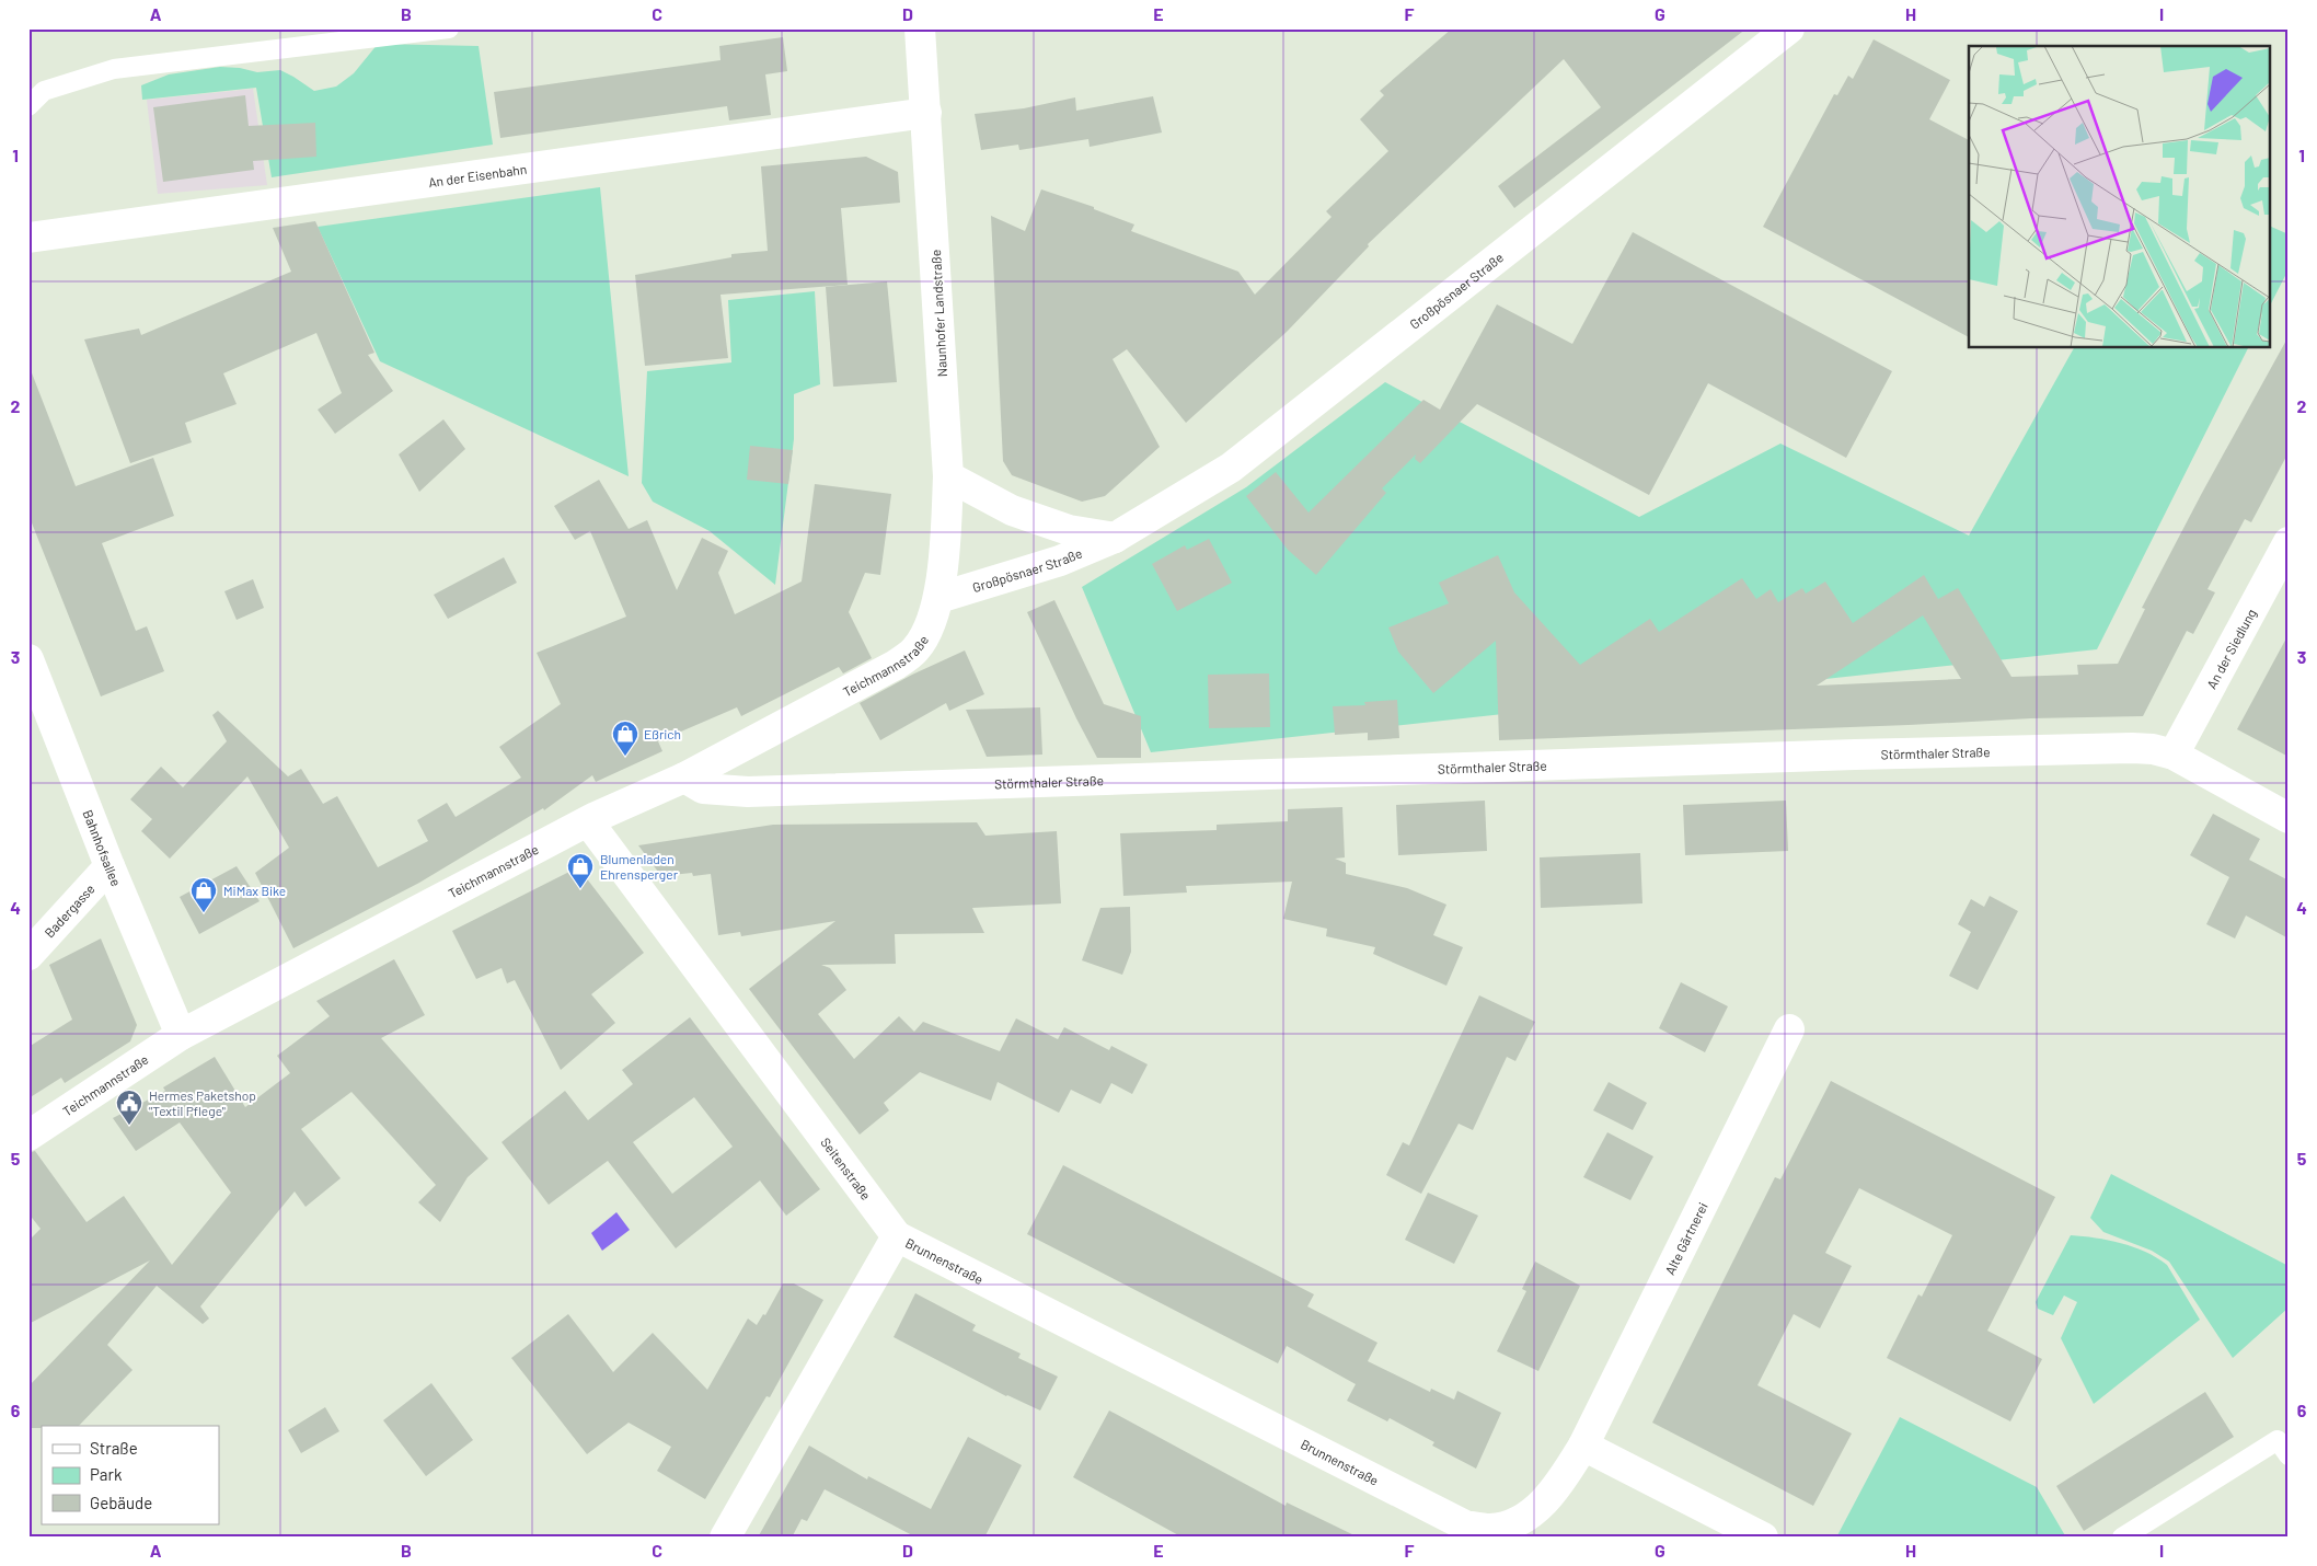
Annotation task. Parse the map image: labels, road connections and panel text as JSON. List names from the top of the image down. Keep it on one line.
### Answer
{"streets":{"street":["An der Eisenbahn","Großpösnaer Straße","Naunhofer Landstraße","An der Siedlung","Teichmannstraße","Störmthaler Straße","Bahnhofsallee","Badergasse","Seitenstraße","Alte Gärtnerei","Brunnenstraße"]},"crossings":[["An der Eisenbahn","Naunhofer Landstraße"],["Großpösnaer Straße","Naunhofer Landstraße"],["Großpösnaer Straße","Teichmannstraße"],["Naunhofer Landstraße","Teichmannstraße"],["An der Siedlung","Störmthaler Straße"],["Teichmannstraße","Störmthaler Straße"],["Teichmannstraße","Bahnhofsallee"],["Teichmannstraße","Seitenstraße"],["Bahnhofsallee","Badergasse"],["Seitenstraße","Brunnenstraße"],["Alte Gärtnerei","Brunnenstraße"]],"places":{"shop":["Eßrich","Blumenladen Ehrensperger","MiMax Bike"],"public building":["Hermes Paketshop \"Textil Pflege\""]},"legend":["Straße","Park","Gebäude"],"grid":{"columns":["A","B","C","D","E","F","G","H","I"],"rows":["1","2","3","4","5","6"]}}
